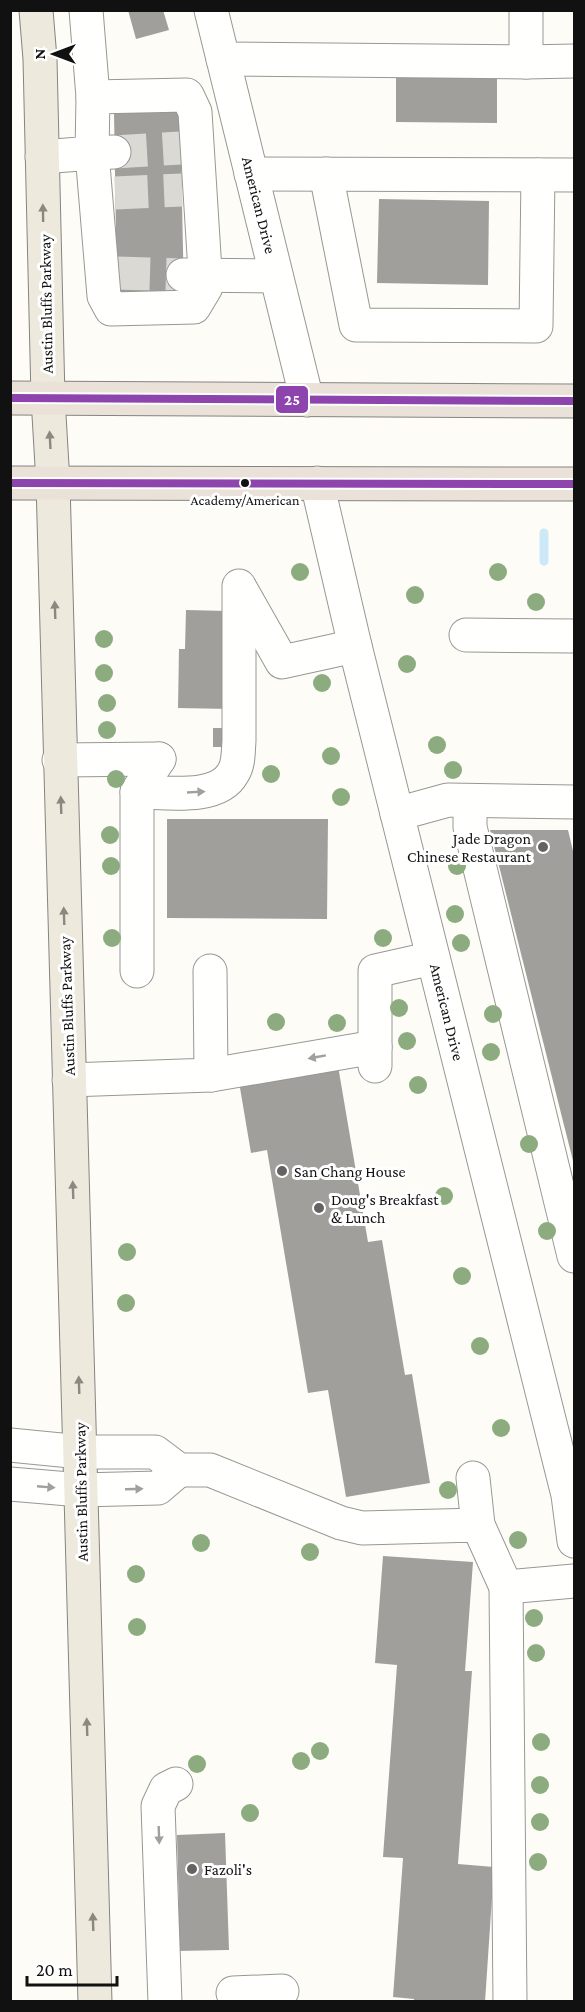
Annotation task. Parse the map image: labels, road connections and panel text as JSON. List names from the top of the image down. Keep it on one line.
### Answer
{"streets":{"main road":["Austin Bluffs Parkway"],"street":["American Drive"]},"one_way":["Austin Bluffs Parkway"],"places":["Academy/American","Jade Dragon Chinese Restaurant","San Chang House","Doug's Breakfast & Lunch","Fazoli's"],"lines":["transit line 25"],"scale_bar":"20 m","north":"left"}
